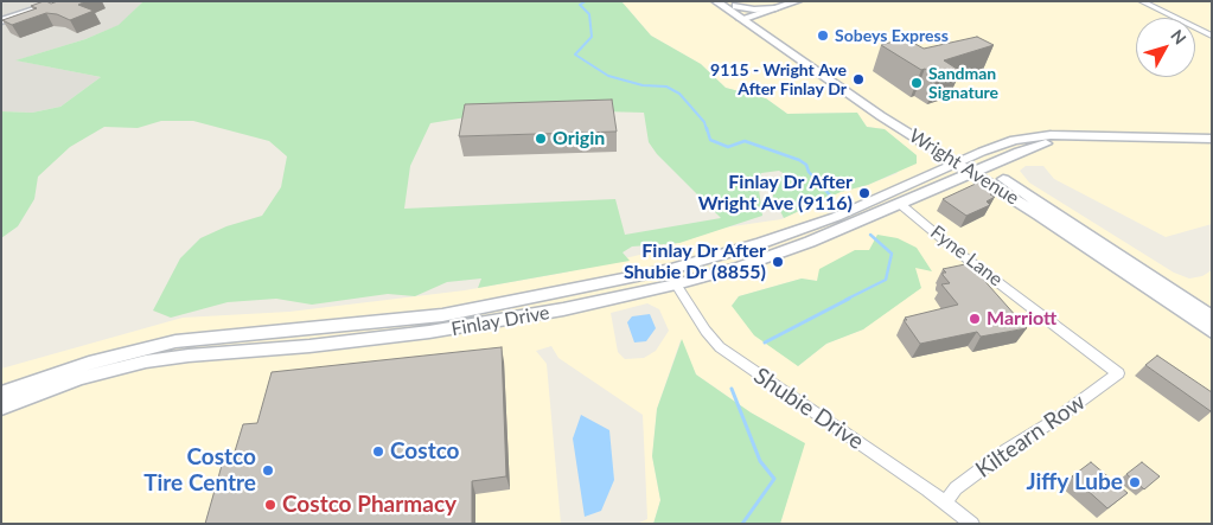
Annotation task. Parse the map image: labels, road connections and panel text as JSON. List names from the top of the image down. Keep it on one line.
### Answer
{"streets":{"main road":["Wright Avenue"],"street":["Fyne Lane","Finlay Drive","Shubie Drive","Kiltearn Row"]},"crossings":[["Wright Avenue","Finlay Drive"],["Fyne Lane","Finlay Drive"],["Fyne Lane","Kiltearn Row"],["Finlay Drive","Shubie Drive"],["Shubie Drive","Kiltearn Row"]],"places":["Sobeys Express","9115 - Wright Ave After Finlay Dr","Sandman Signature","Origin","Finlay Dr After Wright Ave (9116)","Finlay Dr After Shubie Dr (8855)","Marriott","Costco","Costco Tire Centre","Jiffy Lube","Costco Pharmacy"],"north":"top right"}
